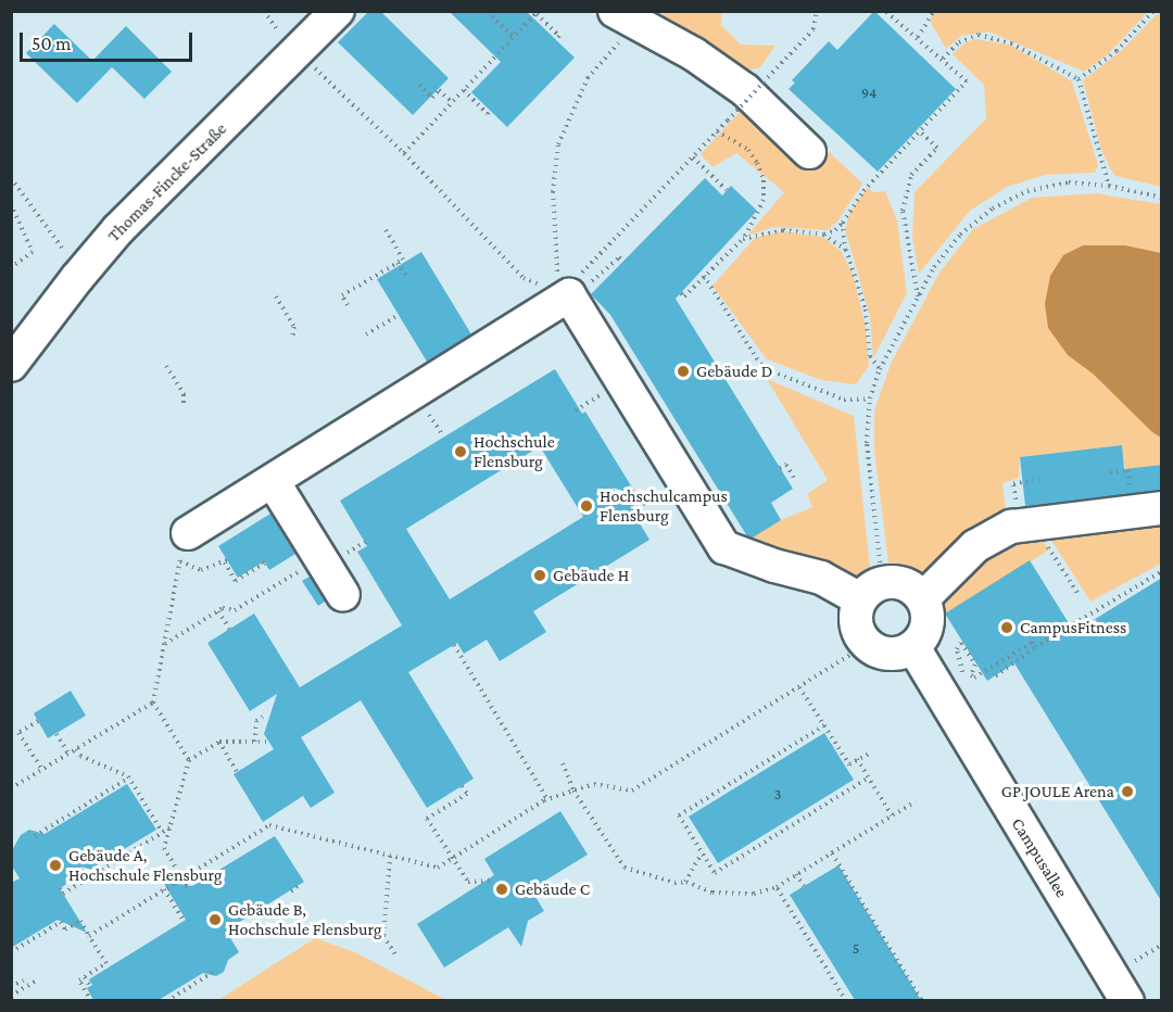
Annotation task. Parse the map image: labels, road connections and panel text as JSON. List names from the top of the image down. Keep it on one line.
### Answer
{"streets":{"street":["Thomas-Fincke-Straße","Campusallee"]},"places":["Gebäude D","Hochschule Flensburg","Hochschulcampus Flensburg","Gebäude H","CampusFitness","GP JOULE Arena","Gebäude A, Hochschule Flensburg","Gebäude C","Gebäude B, Hochschule Flensburg"],"house_numbers":["94","3","5"],"scale_bar":"50 m"}
